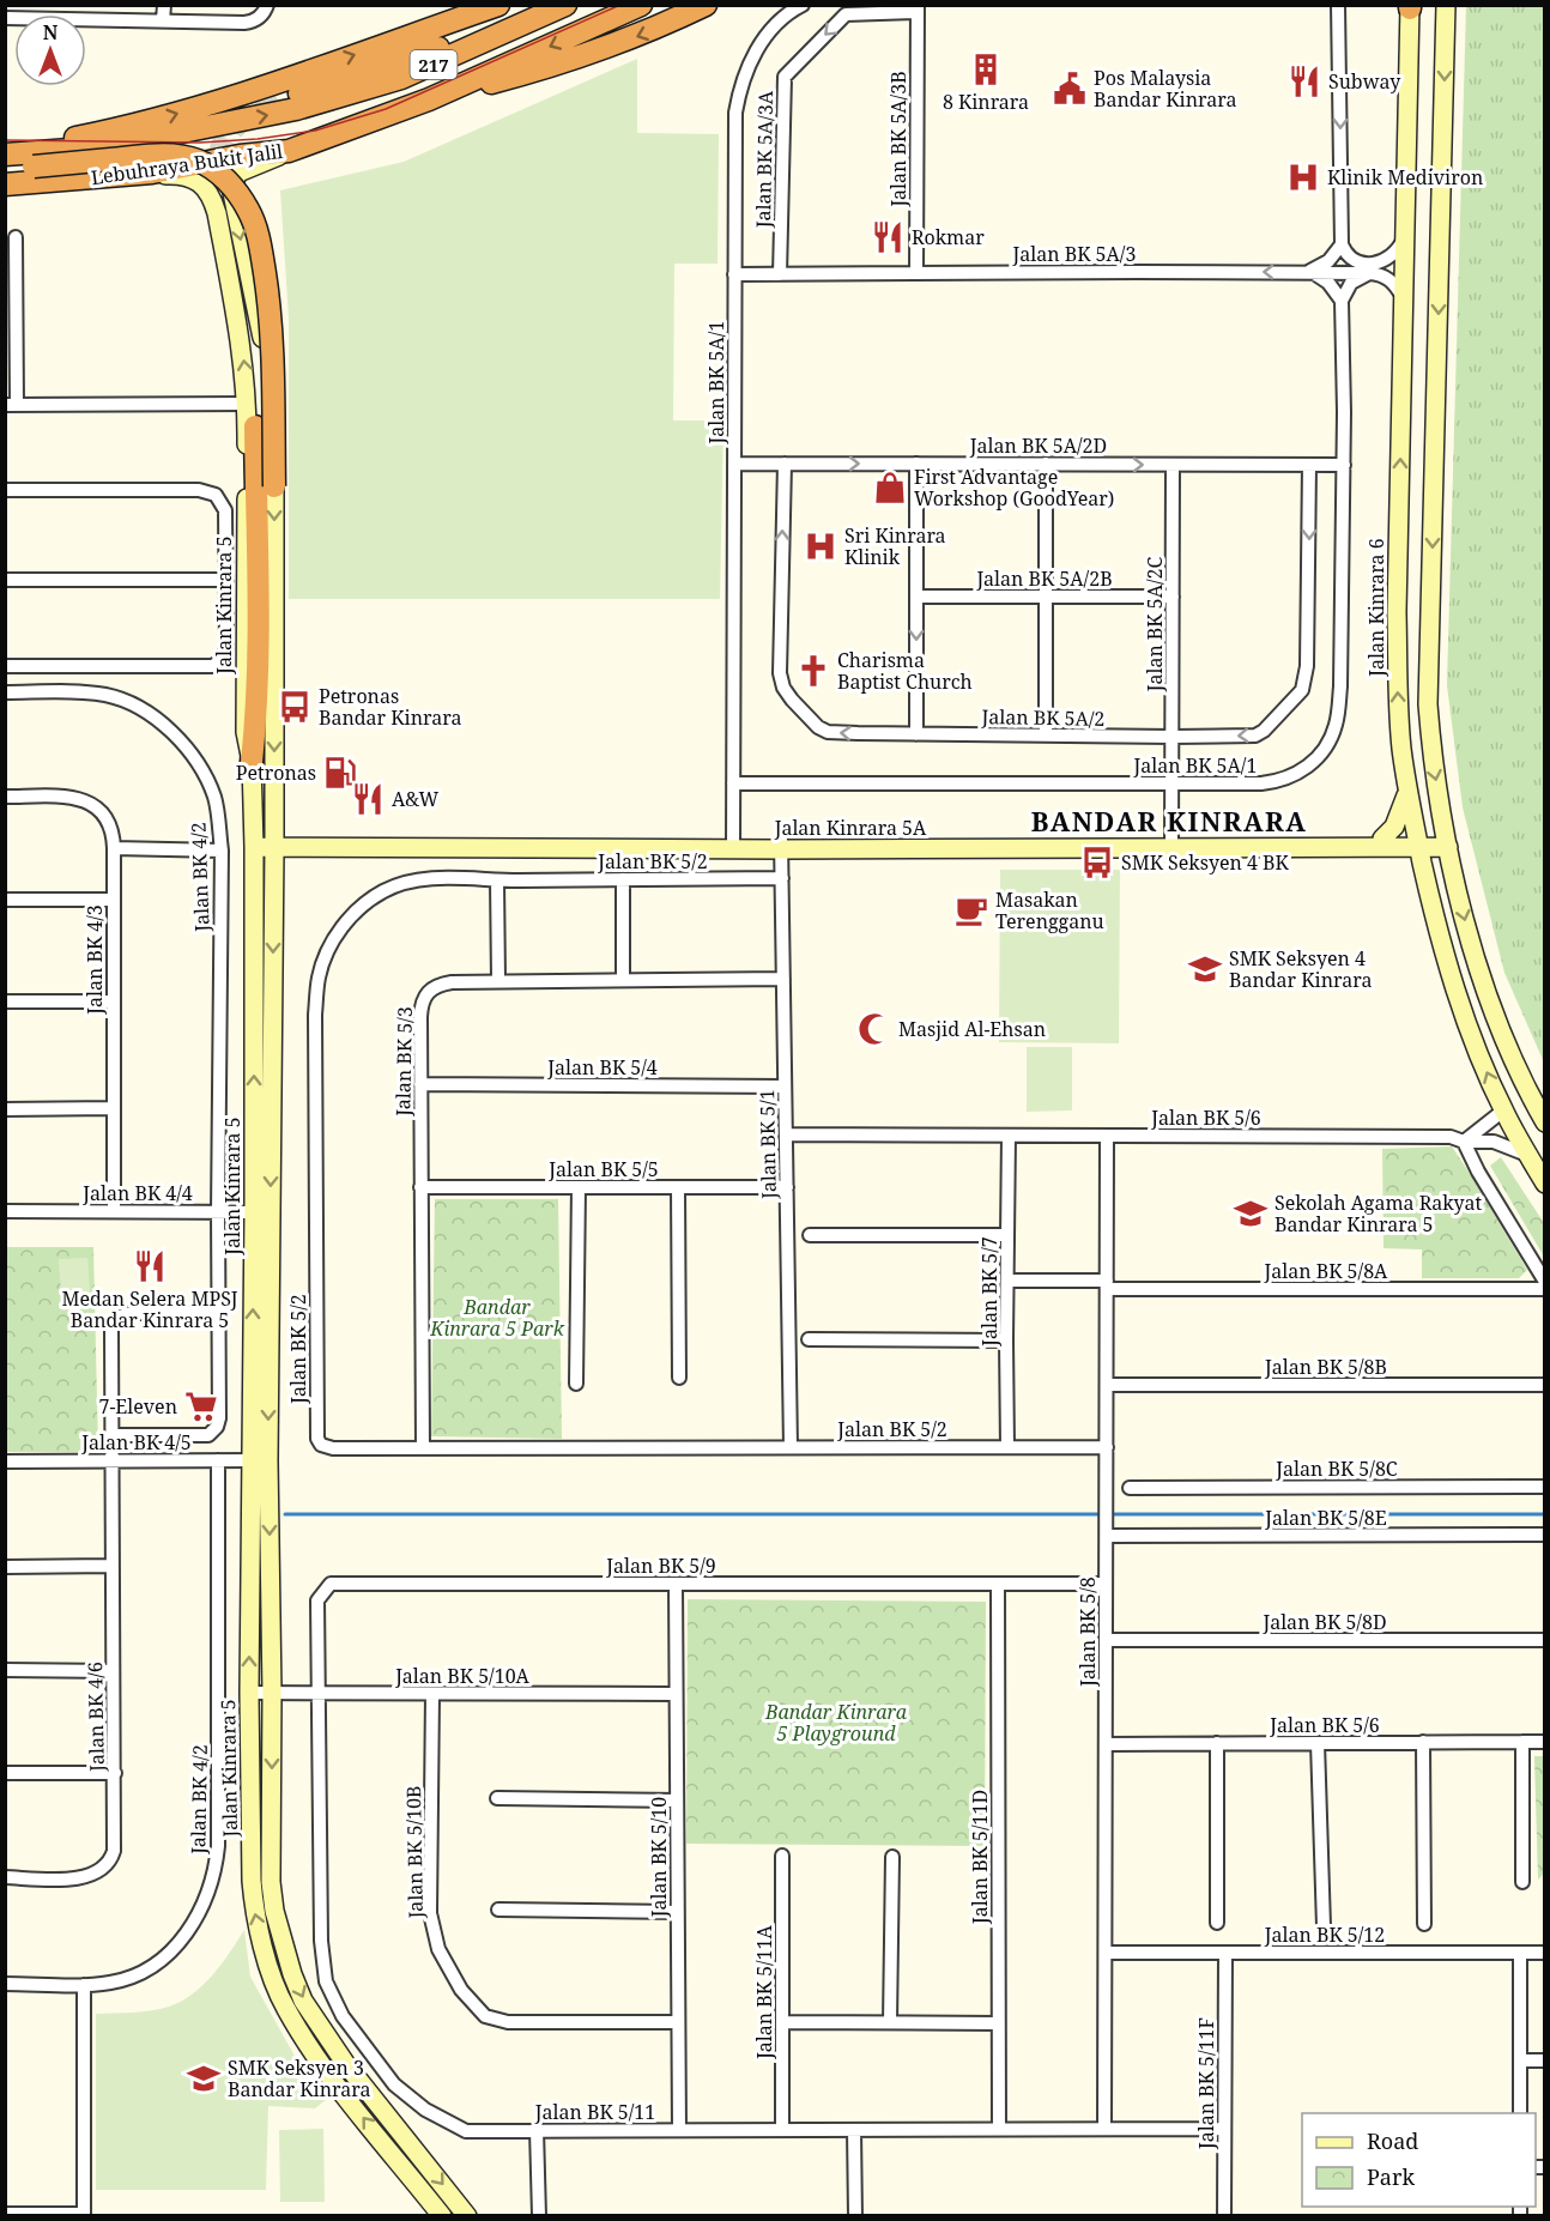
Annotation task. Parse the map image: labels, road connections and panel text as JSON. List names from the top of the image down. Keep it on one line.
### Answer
{"streets":{"highway":["217","Lebuhraya Bukit Jalil"],"main road":["Jalan Kinrara 5","Jalan Kinrara 6","Jalan Kinrara 5A"],"street":["Jalan BK 5A/3B","Jalan BK 5A/3A","Jalan BK 5A/3","Jalan BK 5A/1","Jalan BK 5A/2D","Jalan BK 5A/2B","Jalan BK 5A/2C","Jalan BK 5A/2","Jalan BK 5/2","Jalan BK 4/2","Jalan BK 4/3","Jalan BK 5/3","Jalan BK 5/4","Jalan BK 5/6","Jalan BK 5/1","Jalan BK 5/5","Jalan BK 4/4","Jalan BK 5/8A","Jalan BK 5/7","Jalan BK 5/8B","Jalan BK 4/5","Jalan BK 5/8C","Jalan BK 5/8E","Jalan BK 5/9","Jalan BK 5/8D","Jalan BK 5/8","Jalan BK 5/10A","Jalan BK 4/6","Jalan BK 5/10B","Jalan BK 5/10","Jalan BK 5/11D","Jalan BK 5/12","Jalan BK 5/11A","Jalan BK 5/11F","Jalan BK 5/11"]},"crossings":[["Jalan BK 5A/3B","Jalan BK 5A/3A"],["Jalan BK 5A/3B","Jalan BK 5A/3"],["Jalan BK 5A/3A","Jalan BK 5A/3"],["Lebuhraya Bukit Jalil","Jalan Kinrara 5"],["Jalan BK 5A/3","Jalan BK 5A/1"],["Jalan BK 5A/1","Jalan BK 5A/2D"],["Jalan BK 5A/1","Jalan BK 5A/2C"],["Jalan BK 5A/1","Jalan Kinrara 5A"],["Jalan BK 5A/2D","Jalan BK 5A/2C"],["Jalan BK 5A/2D","Jalan BK 5A/2"],["Jalan BK 5A/2B","Jalan BK 5A/2C"],["Jalan Kinrara 5","Jalan Kinrara 5A"],["Jalan Kinrara 5","Jalan BK 4/4"],["Jalan Kinrara 5","Jalan BK 4/5"],["Jalan Kinrara 5","Jalan BK 5/10A"],["Jalan Kinrara 6","Jalan Kinrara 5A"],["Jalan Kinrara 6","Jalan BK 5/6"],["Jalan BK 5A/2C","Jalan BK 5A/2"],["Jalan BK 5A/2C","Jalan Kinrara 5A"],["Jalan Kinrara 5A","Jalan BK 5/1"],["Jalan BK 5/2","Jalan BK 5/3"],["Jalan BK 5/2","Jalan BK 5/1"],["Jalan BK 5/2","Jalan BK 5/7"],["Jalan BK 5/2","Jalan BK 5/8"],["Jalan BK 4/2","Jalan BK 4/4"],["Jalan BK 4/2","Jalan BK 4/5"],["Jalan BK 4/2","Jalan BK 4/6"],["Jalan BK 4/3","Jalan BK 4/4"],["Jalan BK 5/3","Jalan BK 5/4"],["Jalan BK 5/3","Jalan BK 5/1"],["Jalan BK 5/3","Jalan BK 5/5"],["Jalan BK 5/4","Jalan BK 5/1"],["Jalan BK 5/6","Jalan BK 5/1"],["Jalan BK 5/6","Jalan BK 5/7"],["Jalan BK 5/6","Jalan BK 5/8"],["Jalan BK 5/1","Jalan BK 5/5"],["Jalan BK 5/8A","Jalan BK 5/7"],["Jalan BK 5/8A","Jalan BK 5/8"],["Jalan BK 5/8B","Jalan BK 5/8"],["Jalan BK 4/5","Jalan BK 4/6"],["Jalan BK 5/8E","Jalan BK 5/8"],["Jalan BK 5/9","Jalan BK 5/8"],["Jalan BK 5/9","Jalan BK 5/10A"],["Jalan BK 5/9","Jalan BK 5/10"],["Jalan BK 5/9","Jalan BK 5/11D"],["Jalan BK 5/9","Jalan BK 5/11"],["Jalan BK 5/8D","Jalan BK 5/8"],["Jalan BK 5/8","Jalan BK 5/12"],["Jalan BK 5/8","Jalan BK 5/11"],["Jalan BK 5/10A","Jalan BK 5/10B"],["Jalan BK 5/10A","Jalan BK 5/10"],["Jalan BK 5/10A","Jalan BK 5/11"],["Jalan BK 5/10B","Jalan BK 5/10"],["Jalan BK 5/10","Jalan BK 5/11"],["Jalan BK 5/11D","Jalan BK 5/11"],["Jalan BK 5/12","Jalan BK 5/11F"],["Jalan BK 5/11A","Jalan BK 5/11"],["Jalan BK 5/11F","Jalan BK 5/11"]],"one_way":["Jalan BK 5A/3A","Jalan BK 5A/3","Jalan BK 5A/2D"],"districts":["BANDAR KINRARA"],"parks":["Bandar Kinrara 5 Park","Bandar Kinrara 5 Playground"],"places":{"building":["8 Kinrara"],"restaurant":["Subway","Rokmar","A&W","Medan Selera MPSJ Bandar Kinrara 5"],"public building":["Pos Malaysia Bandar Kinrara"],"hospital":["Klinik Mediviron","Sri Kinrara Klinik"],"shop":["First Advantage Workshop (GoodYear)"],"church":["Charisma Baptist Church"],"bus stop":["Petronas Bandar Kinrara","SMK Seksyen 4 BK"],"fuel station":["Petronas"],"cafe":["Masakan Terengganu"],"school or university":["SMK Seksyen 4 Bandar Kinrara","Sekolah Agama Rakyat Bandar Kinrara 5","SMK Seksyen 3 Bandar Kinrara"],"mosque":["Masjid Al-Ehsan"],"supermarket":["7-Eleven"]},"legend":["Road","Park"],"north":"top"}
